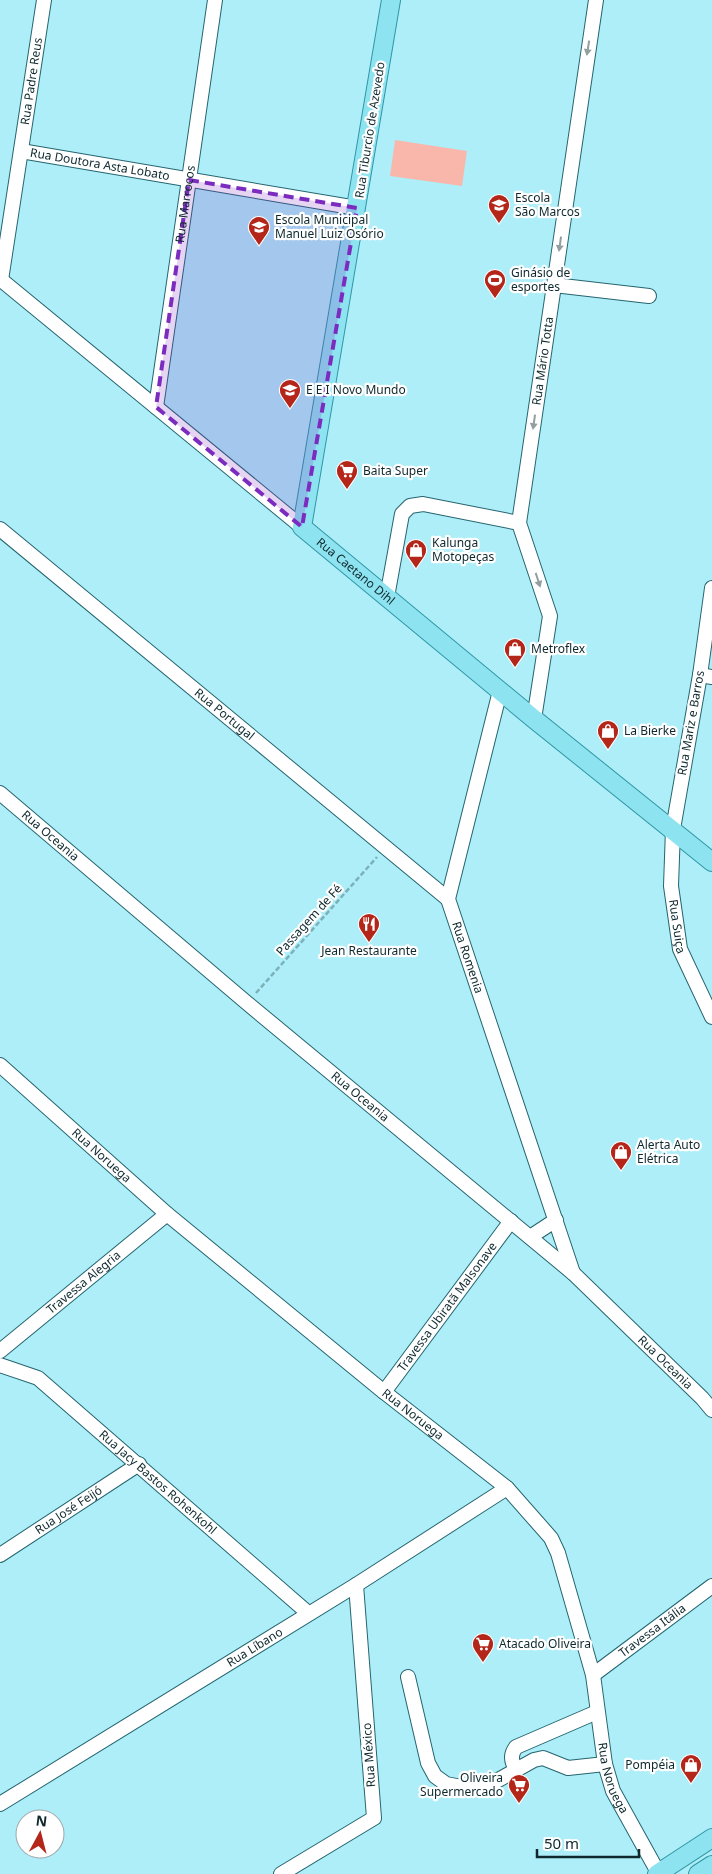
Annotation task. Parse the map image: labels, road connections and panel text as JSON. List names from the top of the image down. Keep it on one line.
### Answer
{"streets":{"main road":["Rua Tiburcio de Azevedo","Rua Caetano Dihl"],"street":["Rua Padre Reus","Rua Doutora Asta Lobato","Rua Marrocos","Rua Mário Totta","Rua Portugal","Rua Mariz e Barros","Rua Oceania","Rua Suiça","Rua Romenia","Rua Noruega","Travessa Alegria","Travessa Ubiratã Malsonave","Rua Jacy Bastos Rohenkohl","Rua José Feijó","Travessa Itália","Rua Líbano","Rua México"],"path":["Passagem de Fé"]},"crossings":[["Rua Padre Reus","Rua Doutora Asta Lobato"],["Rua Padre Reus","Rua Caetano Dihl"],["Rua Tiburcio de Azevedo","Rua Doutora Asta Lobato"],["Rua Tiburcio de Azevedo","Rua Caetano Dihl"],["Rua Doutora Asta Lobato","Rua Marrocos"],["Rua Marrocos","Rua Caetano Dihl"],["Rua Mário Totta","Rua Caetano Dihl"],["Rua Caetano Dihl","Rua Mariz e Barros"],["Rua Caetano Dihl","Rua Suiça"],["Rua Portugal","Passagem de Fé"],["Rua Portugal","Rua Romenia"],["Rua Mariz e Barros","Rua Suiça"],["Rua Oceania","Passagem de Fé"],["Rua Oceania","Rua Romenia"],["Rua Oceania","Travessa Ubiratã Malsonave"],["Rua Noruega","Travessa Alegria"],["Rua Noruega","Travessa Ubiratã Malsonave"],["Rua Noruega","Travessa Itália"],["Rua Noruega","Rua Líbano"],["Rua Jacy Bastos Rohenkohl","Rua José Feijó"],["Rua Jacy Bastos Rohenkohl","Rua Líbano"],["Rua Líbano","Rua México"]],"one_way":["Rua Mário Totta"],"places":{"school or university":["Escola São Marcos","Escola Municipal Manuel Luiz Osório","E E I Novo Mundo"],"sports":["Ginásio de esportes"],"supermarket":["Baita Super","Atacado Oliveira","Oliveira Supermercado"],"shop":["Kalunga Motopeças","Metroflex","La Bierke","Alerta Auto Elétrica","Pompéia"],"restaurant":["Jean Restaurante"]},"scale_bar":"50 m","north":"top"}
